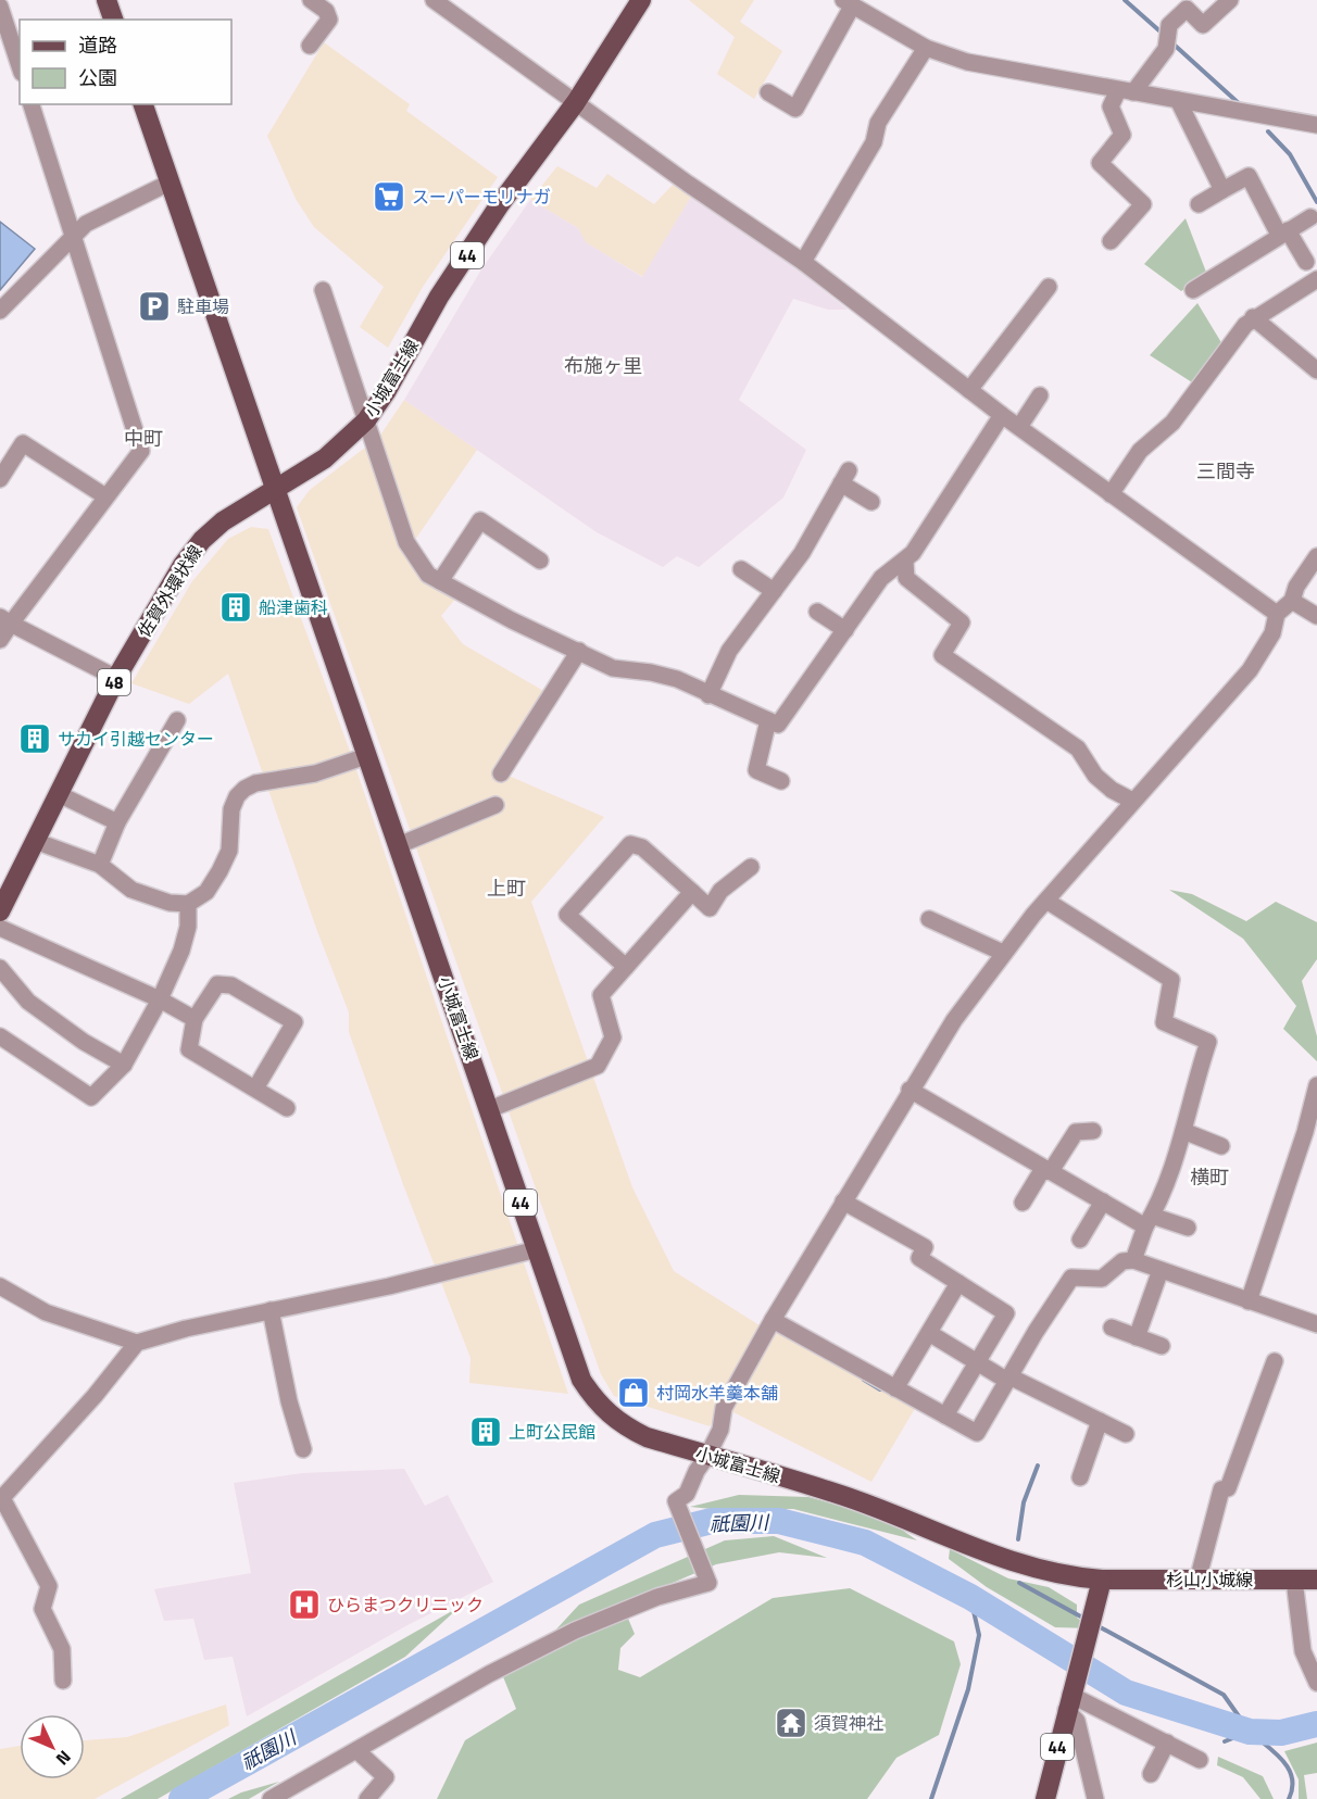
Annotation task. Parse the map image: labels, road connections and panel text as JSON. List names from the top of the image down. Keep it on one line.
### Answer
{"streets":{"main road":["44","小城富士線","佐賀外環状線","48","杉山小城線"]},"crossings":[["44","小城富士線"],["44","杉山小城線"],["小城富士線","佐賀外環状線"],["小城富士線","杉山小城線"]],"districts":["布施ヶ里","中町","三間寺","上町","横町"],"water":["祇園川"],"places":{"supermarket":["スーパーモリナガ"],"parking":["駐車場"],"building":["船津歯科","サカイ引越センター","上町公民館"],"shop":["村岡水羊羹本舗"],"hospital":["ひらまつクリニック"],"temple":["須賀神社"]},"legend":["道路","公園"],"north":"bottom right"}
